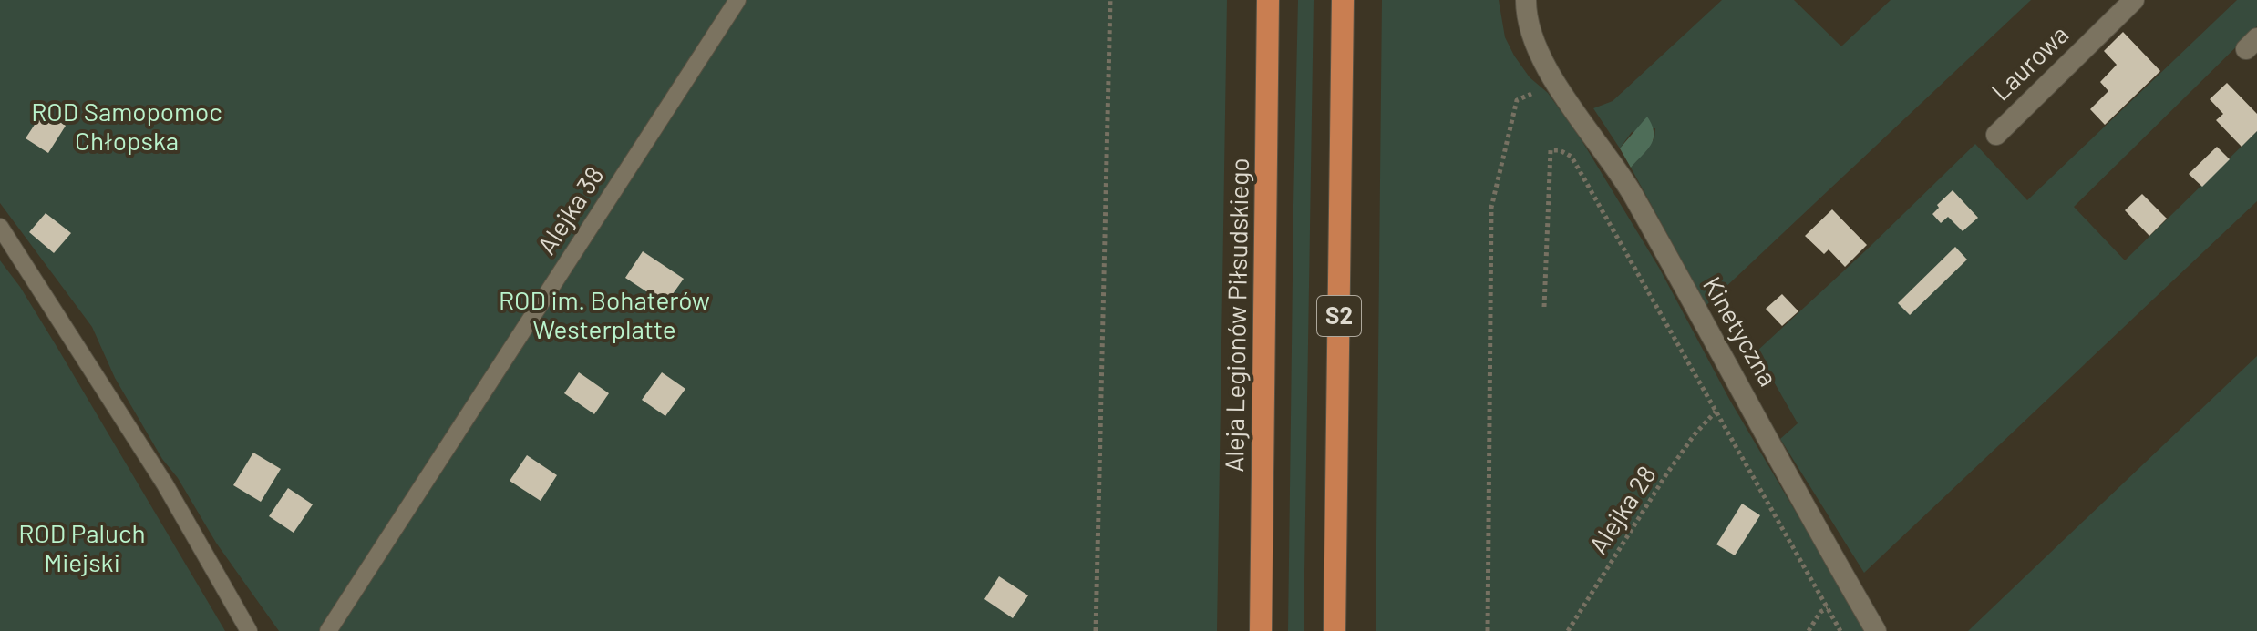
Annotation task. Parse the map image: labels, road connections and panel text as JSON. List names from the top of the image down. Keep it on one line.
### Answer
{"streets":{"highway":["Aleja Legionów Piłsudskiego","S2"],"street":["Laurowa","Kinetyczna"],"lane":["Alejka 38"],"path":["Alejka 28"]},"parks":["ROD Samopomoc Chłopska","ROD im. Bohaterów Westerplatte","ROD Paluch Miejski"]}
